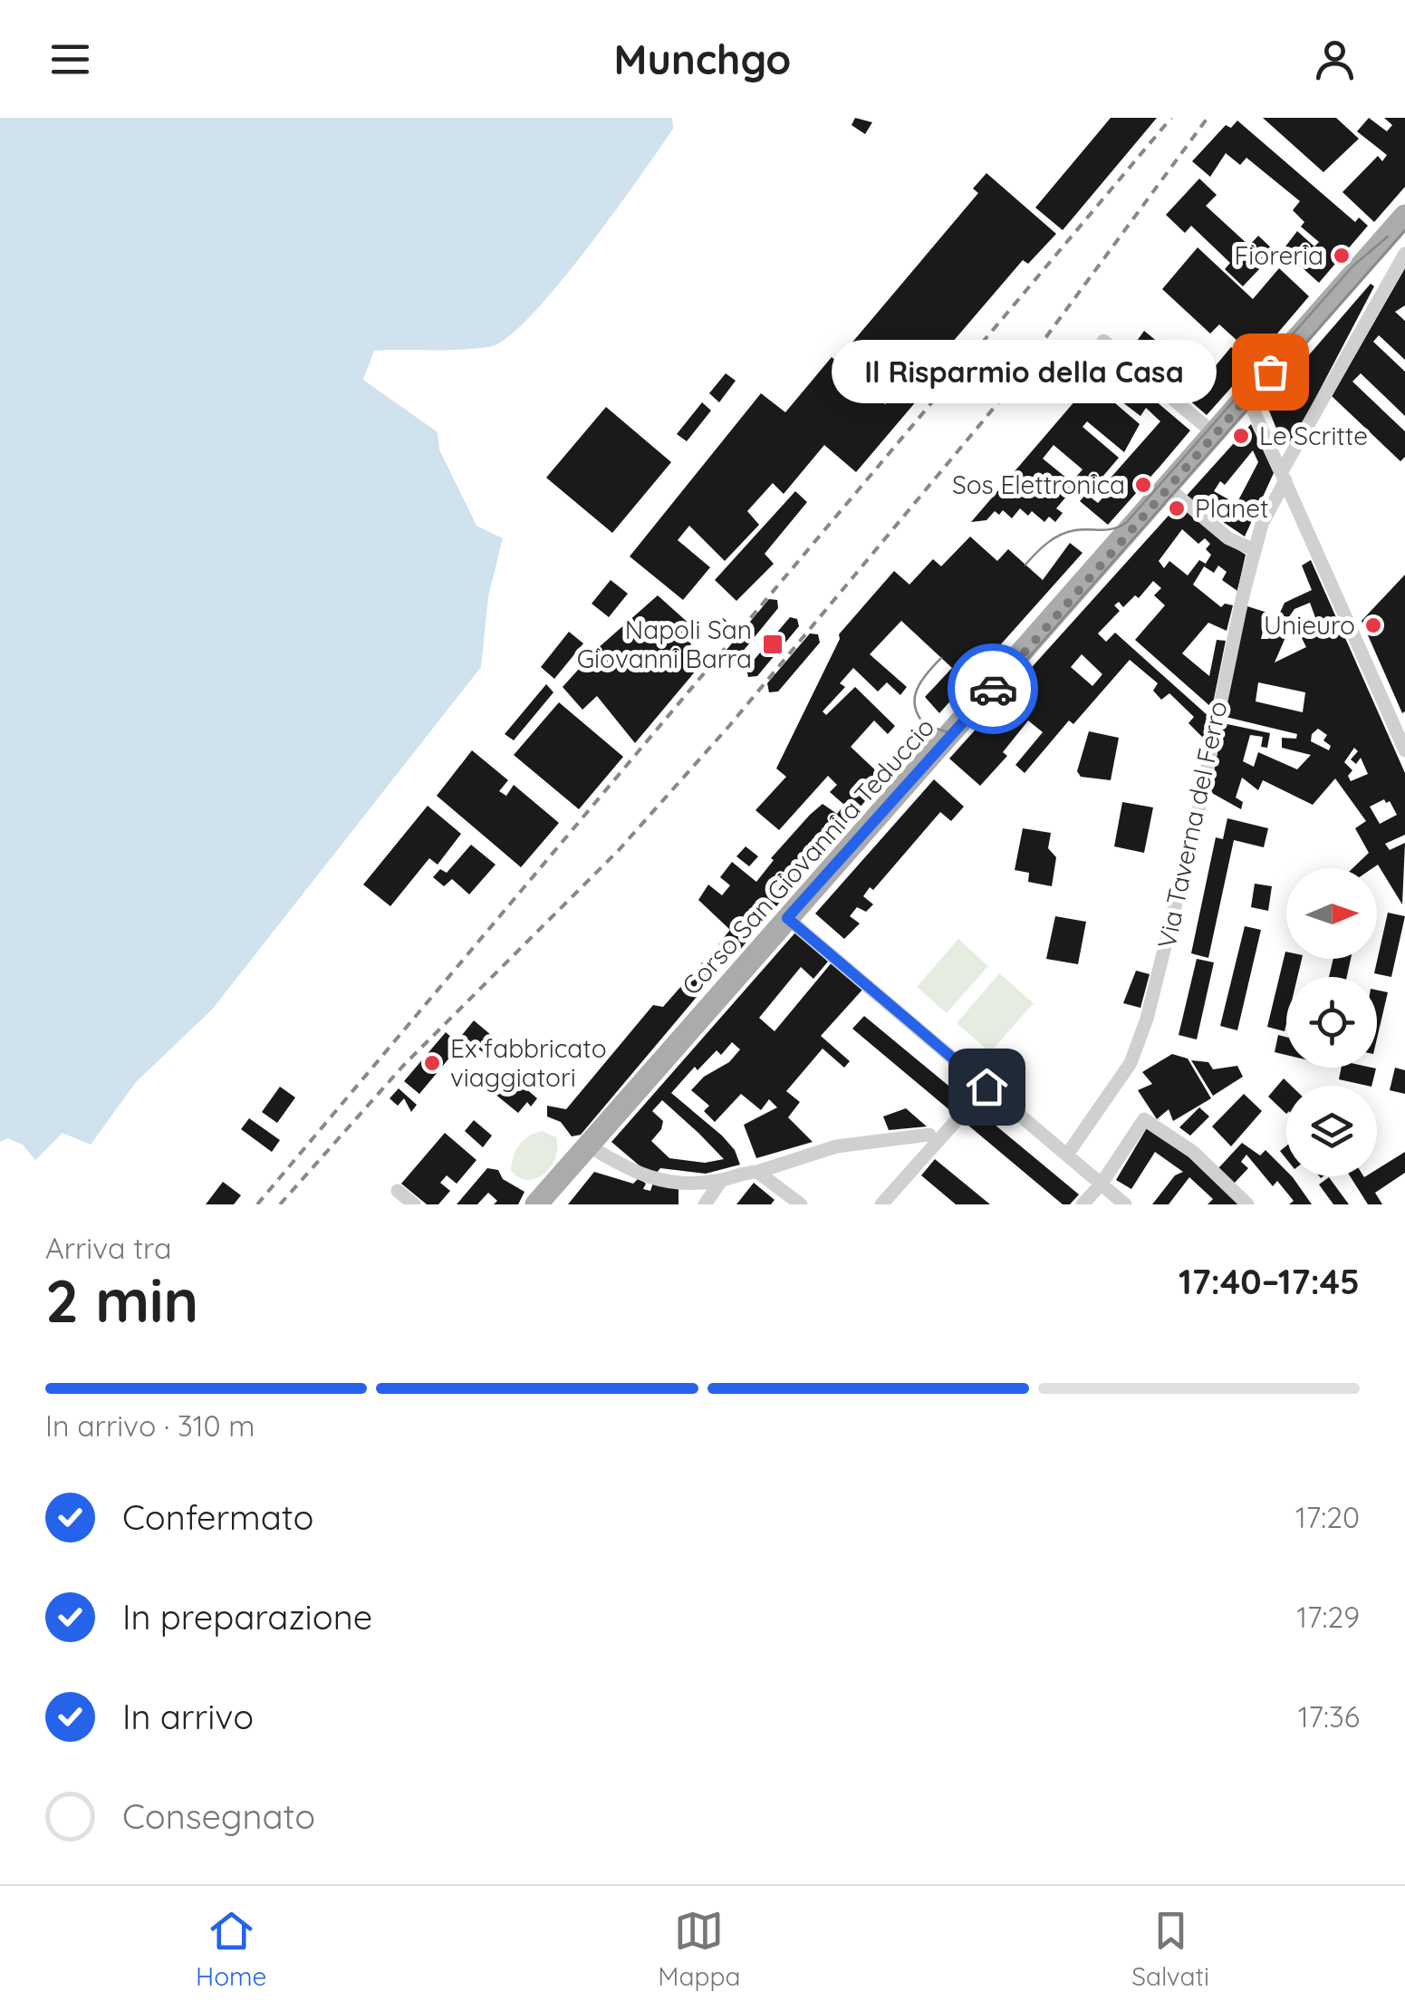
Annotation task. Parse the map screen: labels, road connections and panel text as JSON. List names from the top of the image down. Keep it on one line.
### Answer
{"streets":{"main road":["Corso San Giovanni a Teduccio"],"street":["Via Taverna del Ferro"]},"places":{"other":["Fioreria","Il Risparmio della Casa","Le Scritte","Sos Elettronica","Planet","Unieuro","Ex fabbricato viaggiatori"],"transit":["Napoli San Giovanni Barra"]},"north":"right","page":{"header":"Munchgo","bubble":"Il Risparmio della Casa","heading":["2 min","Arriva tra","17:40–17:45"],"bar":"In arrivo · 310 m","list":[["Confermato","17:20"],["In preparazione","17:29"],["In arrivo","17:36"],"Consegnato"],"tabs":["Home","Mappa","Salvati"]}}
